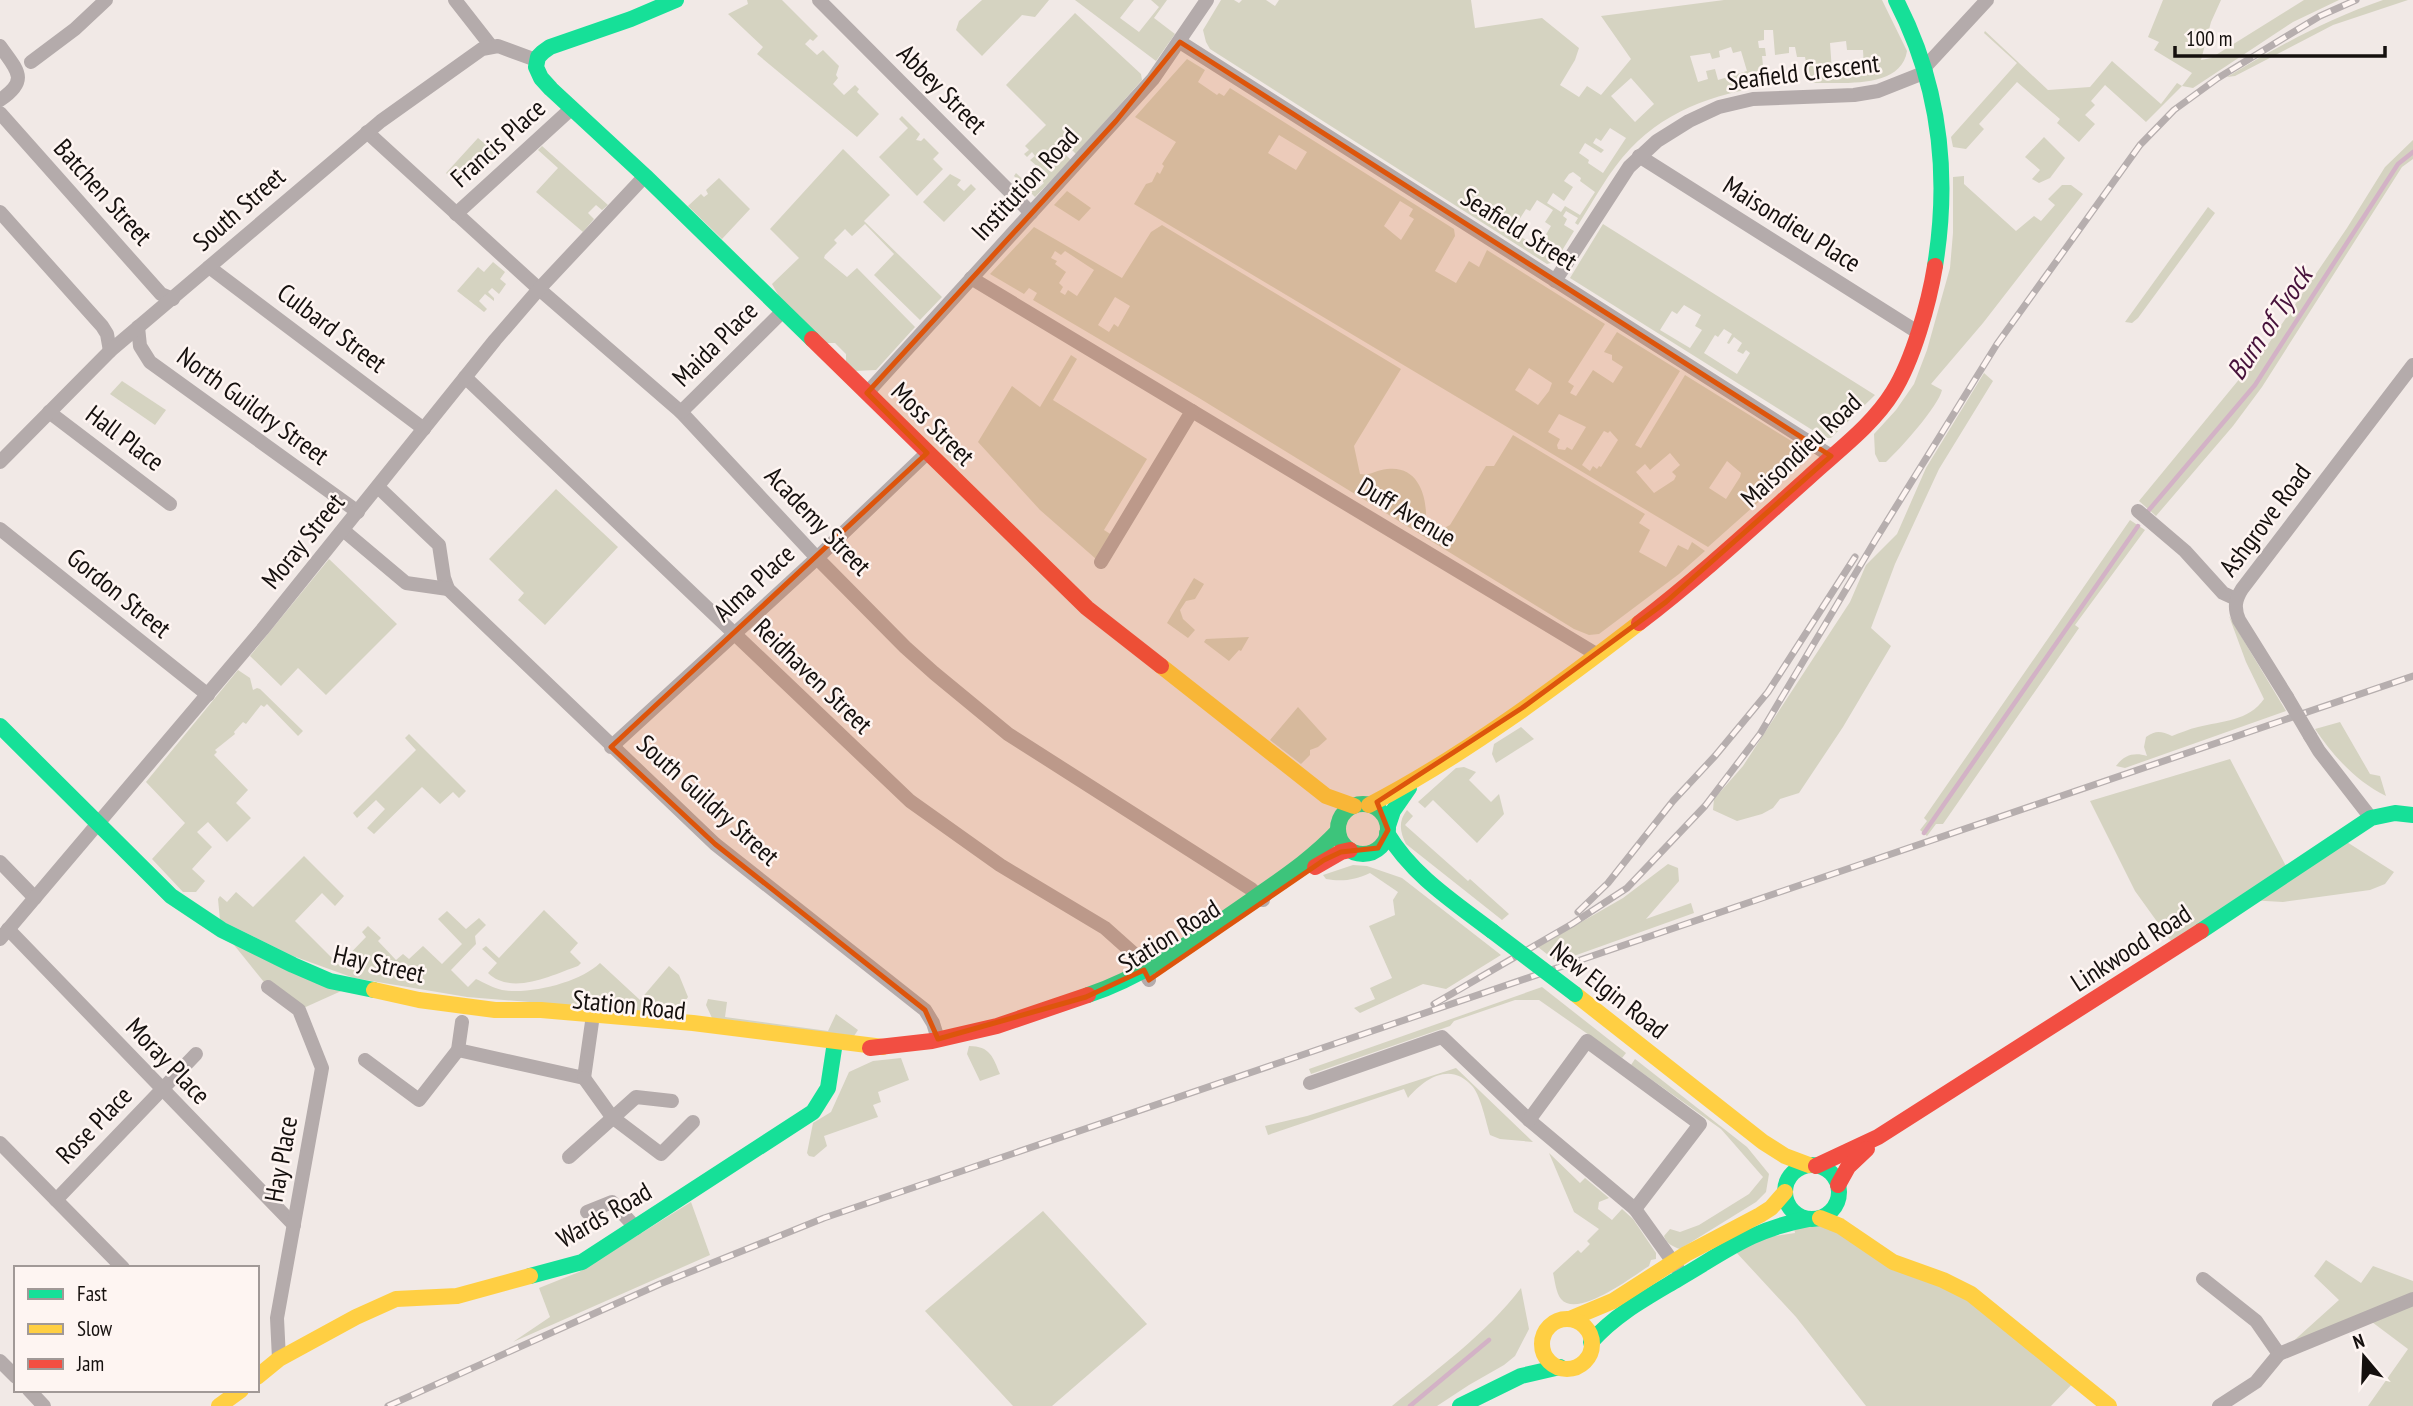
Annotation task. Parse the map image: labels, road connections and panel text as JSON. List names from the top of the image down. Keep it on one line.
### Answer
{"streets":{"street":["Seafield Crescent","Abbey Street","Francis Place","Institution Road","Batchen Street","South Street","Maisondieu Place","Seafield Street","Culbard Street","Maida Place","North Guildry Street","Moss Street","Hall Place","Maisondieu Road","Duff Avenue","Ashgrove Road","Academy Street","Moray Street","Alma Place","Gordon Street","Reidhaven Street","South Guildry Street","Station Road","Linkwood Road","Hay Street","New Elgin Road","Moray Place","Rose Place","Hay Place","Wards Road"]},"crossings":[["Seafield Crescent","Maisondieu Place"],["Seafield Crescent","Seafield Street"],["Seafield Crescent","Maisondieu Road"],["Abbey Street","Institution Road"],["Francis Place","Moss Street"],["Francis Place","Academy Street"],["Institution Road","Seafield Street"],["Institution Road","Moss Street"],["Institution Road","Duff Avenue"],["Batchen Street","South Street"],["South Street","Culbard Street"],["South Street","North Guildry Street"],["South Street","Hall Place"],["South Street","Academy Street"],["Maisondieu Place","Maisondieu Road"],["Seafield Street","Maisondieu Road"],["Culbard Street","Moray Street"],["Maida Place","Moss Street"],["Maida Place","Academy Street"],["North Guildry Street","Moray Street"],["Moss Street","Maisondieu Road"],["Moss Street","Moray Street"],["Moss Street","Alma Place"],["Moss Street","Station Road"],["Moss Street","New Elgin Road"],["Maisondieu Road","Duff Avenue"],["Maisondieu Road","Station Road"],["Maisondieu Road","New Elgin Road"],["Ashgrove Road","Linkwood Road"],["Academy Street","Moray Street"],["Academy Street","Alma Place"],["Academy Street","Station Road"],["Moray Street","Gordon Street"],["Moray Street","Reidhaven Street"],["Moray Street","Hay Street"],["Moray Street","Moray Place"],["Alma Place","Reidhaven Street"],["Alma Place","South Guildry Street"],["Reidhaven Street","Station Road"],["South Guildry Street","Station Road"],["Station Road","Hay Street"],["Station Road","New Elgin Road"],["Station Road","Wards Road"],["Linkwood Road","New Elgin Road"],["Hay Street","Wards Road"],["Moray Place","Rose Place"],["Moray Place","Hay Place"],["Hay Place","Wards Road"]],"water":["Burn of Tyock"],"legend":["Fast","Slow","Jam"],"scale_bar":"100 m","north":"top"}
